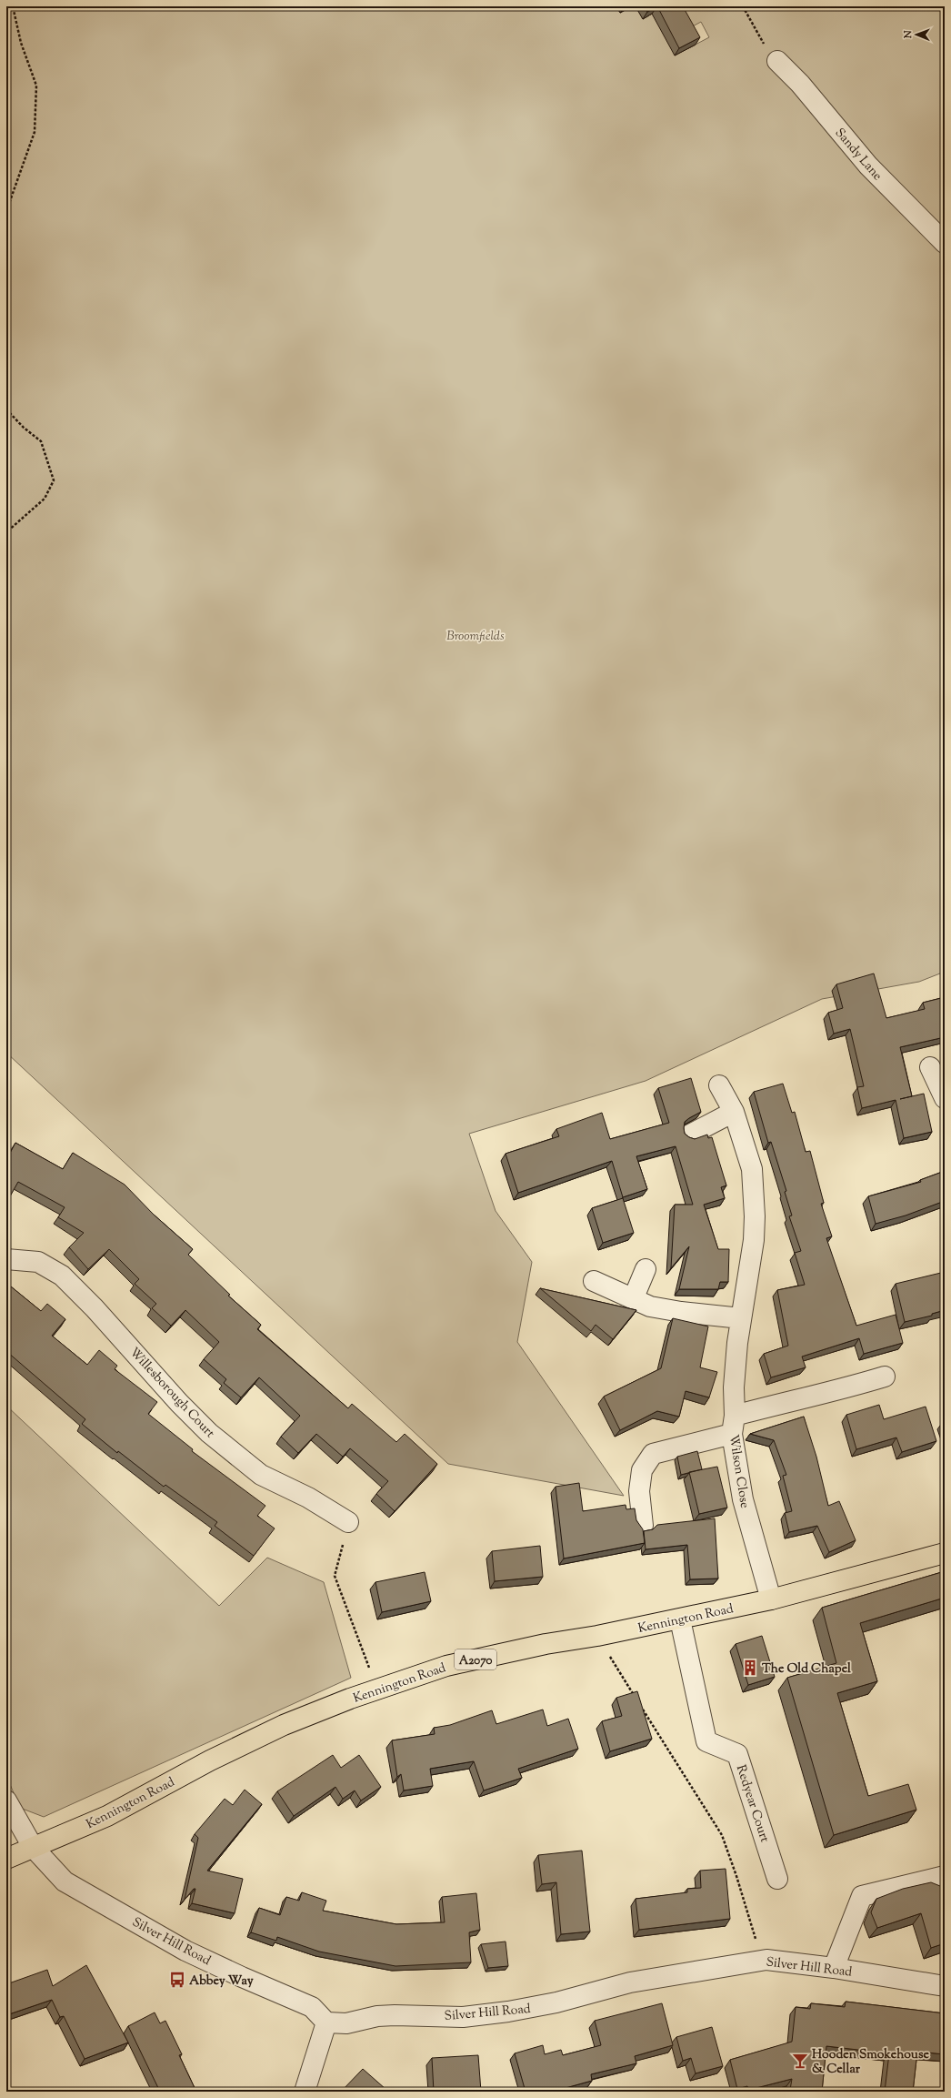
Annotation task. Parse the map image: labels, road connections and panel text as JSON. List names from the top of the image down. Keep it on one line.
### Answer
{"streets":{"main road":["Kennington Road","A2070"],"street":["Sandy Lane","Willesborough Court","Wilson Close","Redyear Court","Silver Hill Road"]},"crossings":[["Wilson Close","Kennington Road"],["Kennington Road","Redyear Court"],["Kennington Road","Silver Hill Road"]],"parks":["Broomfields"],"places":{"building":["The Old Chapel"],"bus stop":["Abbey Way"],"bar":["Hooden Smokehouse & Cellar"]},"north":"left"}
